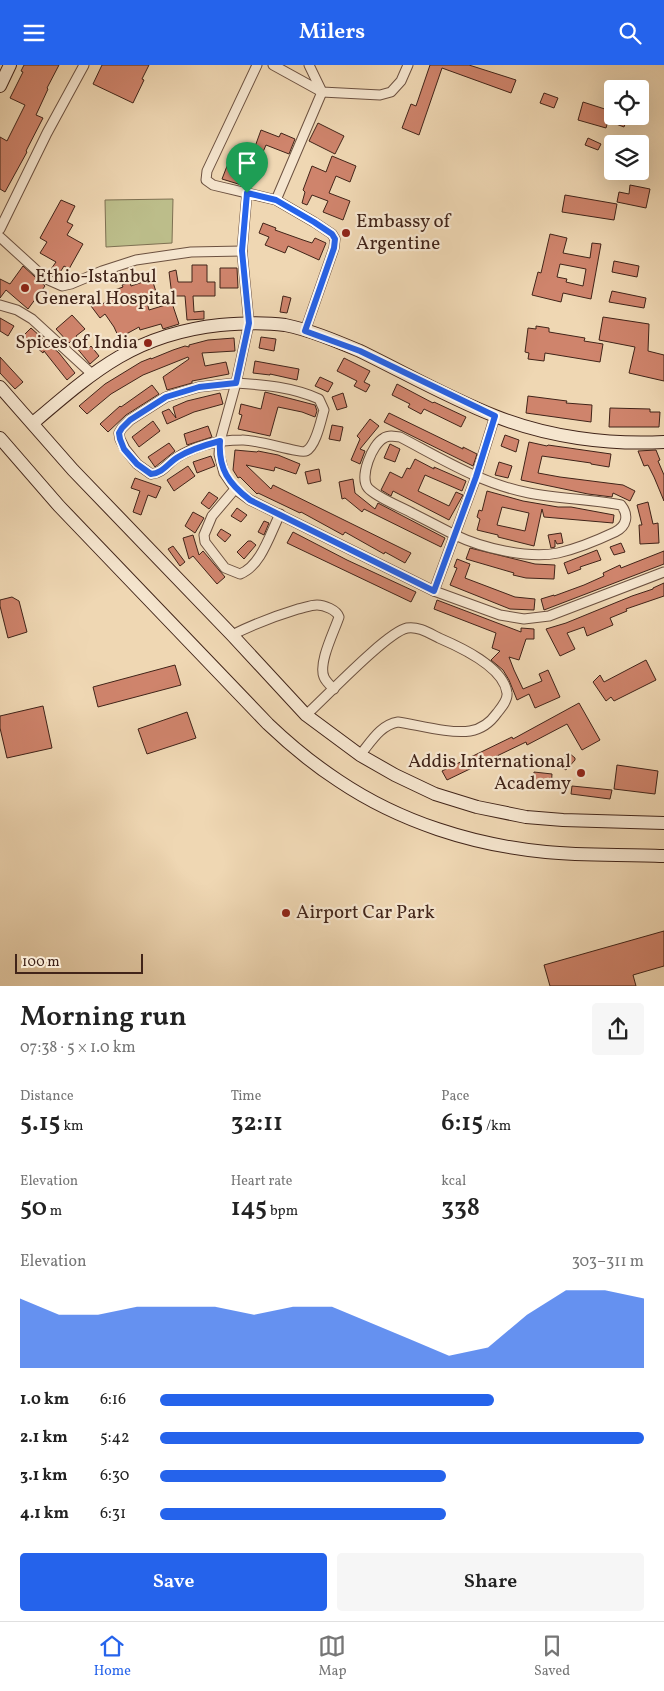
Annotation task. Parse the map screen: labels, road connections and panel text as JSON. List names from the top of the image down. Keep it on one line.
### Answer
{"places":["Embassy of Argentine","Ethio-Istanbul General Hospital","Spices of India","Addis International Academy","Airport Car Park"],"scale_bar":"100 m","page":{"header":"Milers","scale":"100 m","heading":["Morning run","07:38 · 5 × 1.0 km"],"stats":[["Distance","5.15 km"],["Time","32:11"],["Pace","6:15 /km"],["Elevation","50 m"],["Heart rate","145 bpm"],["kcal","338"]],"chart":["Elevation","303–311 m"],"list":[{"name":"1.0 km","note":"6:16"},{"name":"2.1 km","note":"5:42"},{"name":"3.1 km","note":"6:30"},{"name":"4.1 km","note":"6:31"}],"buttons":["Save","Share"],"tabs":["Home","Map","Saved"]}}
